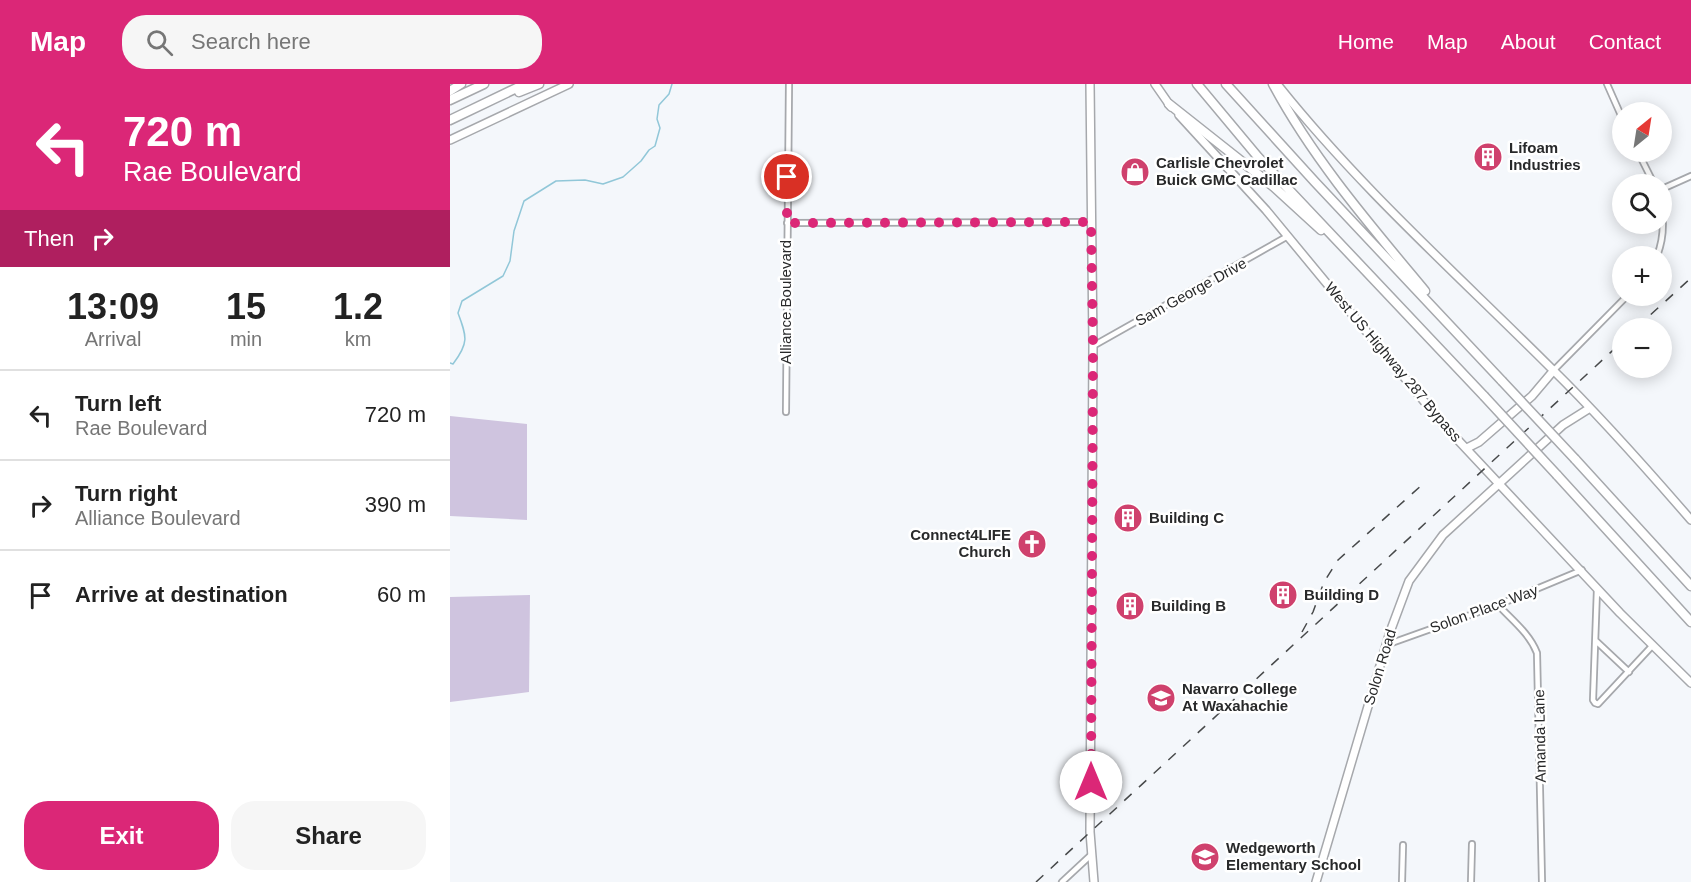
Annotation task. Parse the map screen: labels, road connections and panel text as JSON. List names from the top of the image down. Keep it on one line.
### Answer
{"streets":{"main road":["West US Highway 287 Bypass","Solon Road"],"street":["Sam George Drive","Alliance Boulevard","Solon Place Way","Amanda Lane"]},"crossings":[["Sam George Drive","West US Highway 287 Bypass"],["West US Highway 287 Bypass","Solon Place Way"],["West US Highway 287 Bypass","Solon Road"],["Solon Place Way","Solon Road"],["Solon Place Way","Amanda Lane"]],"places":{"building":["Lifoam Industries","Building C","Building D","Building B"],"shop":["Carlisle Chevrolet Buick GMC Cadillac"],"church":["Connect4LIFE Church"],"school or university":["Navarro College At Waxahachie","Wedgeworth Elementary School"]},"north":"top right","page":{"header":"Map","search":"Search here","nav":["Home","Map","About","Contact"],"turn":["720 m","Rae Boulevard"],"map_buttons":["+","−"],"then":"Then","eta":["13:09","Arrival","15","min","1.2","km"],"list":[{"name":"Turn left","note":"Rae Boulevard","value":"720 m"},{"name":"Turn right","note":"Alliance Boulevard","value":"390 m"},{"name":"Arrive at destination","value":"60 m"}],"buttons":["Exit","Share"]}}
